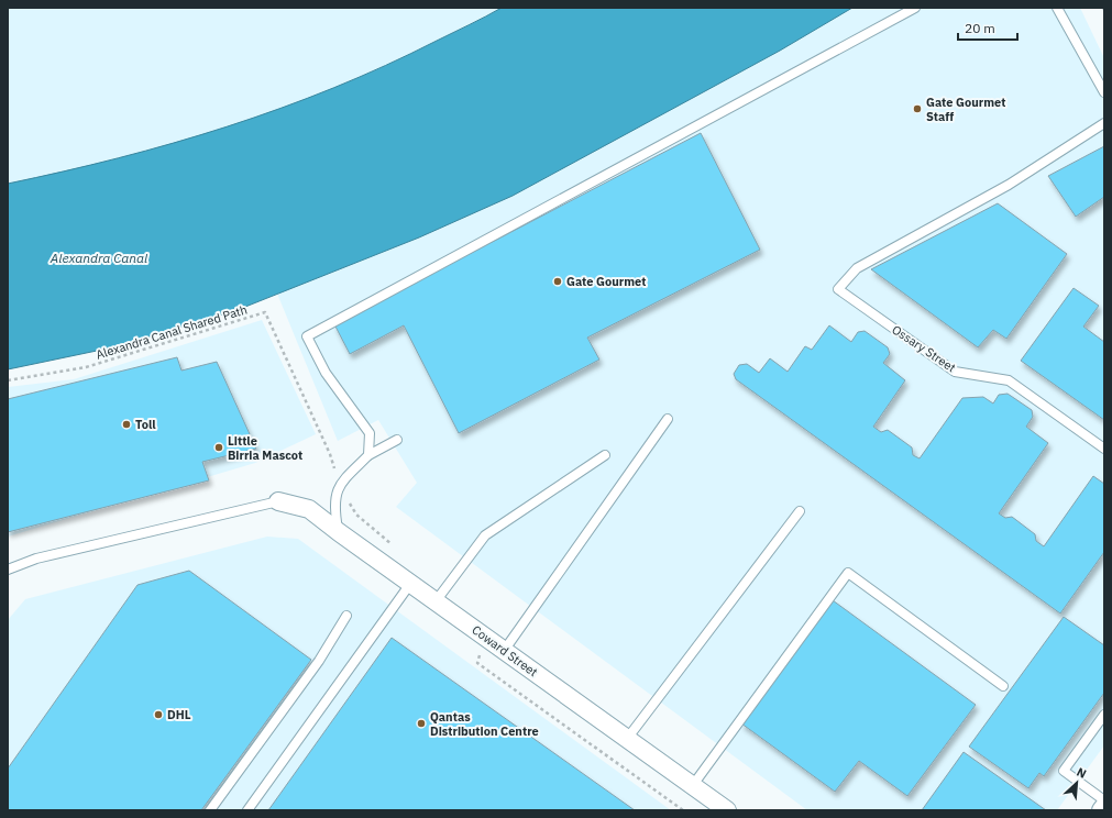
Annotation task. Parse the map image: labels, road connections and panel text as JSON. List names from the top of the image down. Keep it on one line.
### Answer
{"streets":{"street":["Coward Street"],"lane":["Ossary Street"],"path":["Alexandra Canal Shared Path"]},"water":["Alexandra Canal"],"places":["Gate Gourmet Staff","Gate Gourmet","Toll","Little Birria Mascot","DHL","Qantas Distribution Centre"],"scale_bar":"20 m","north":"top right"}
